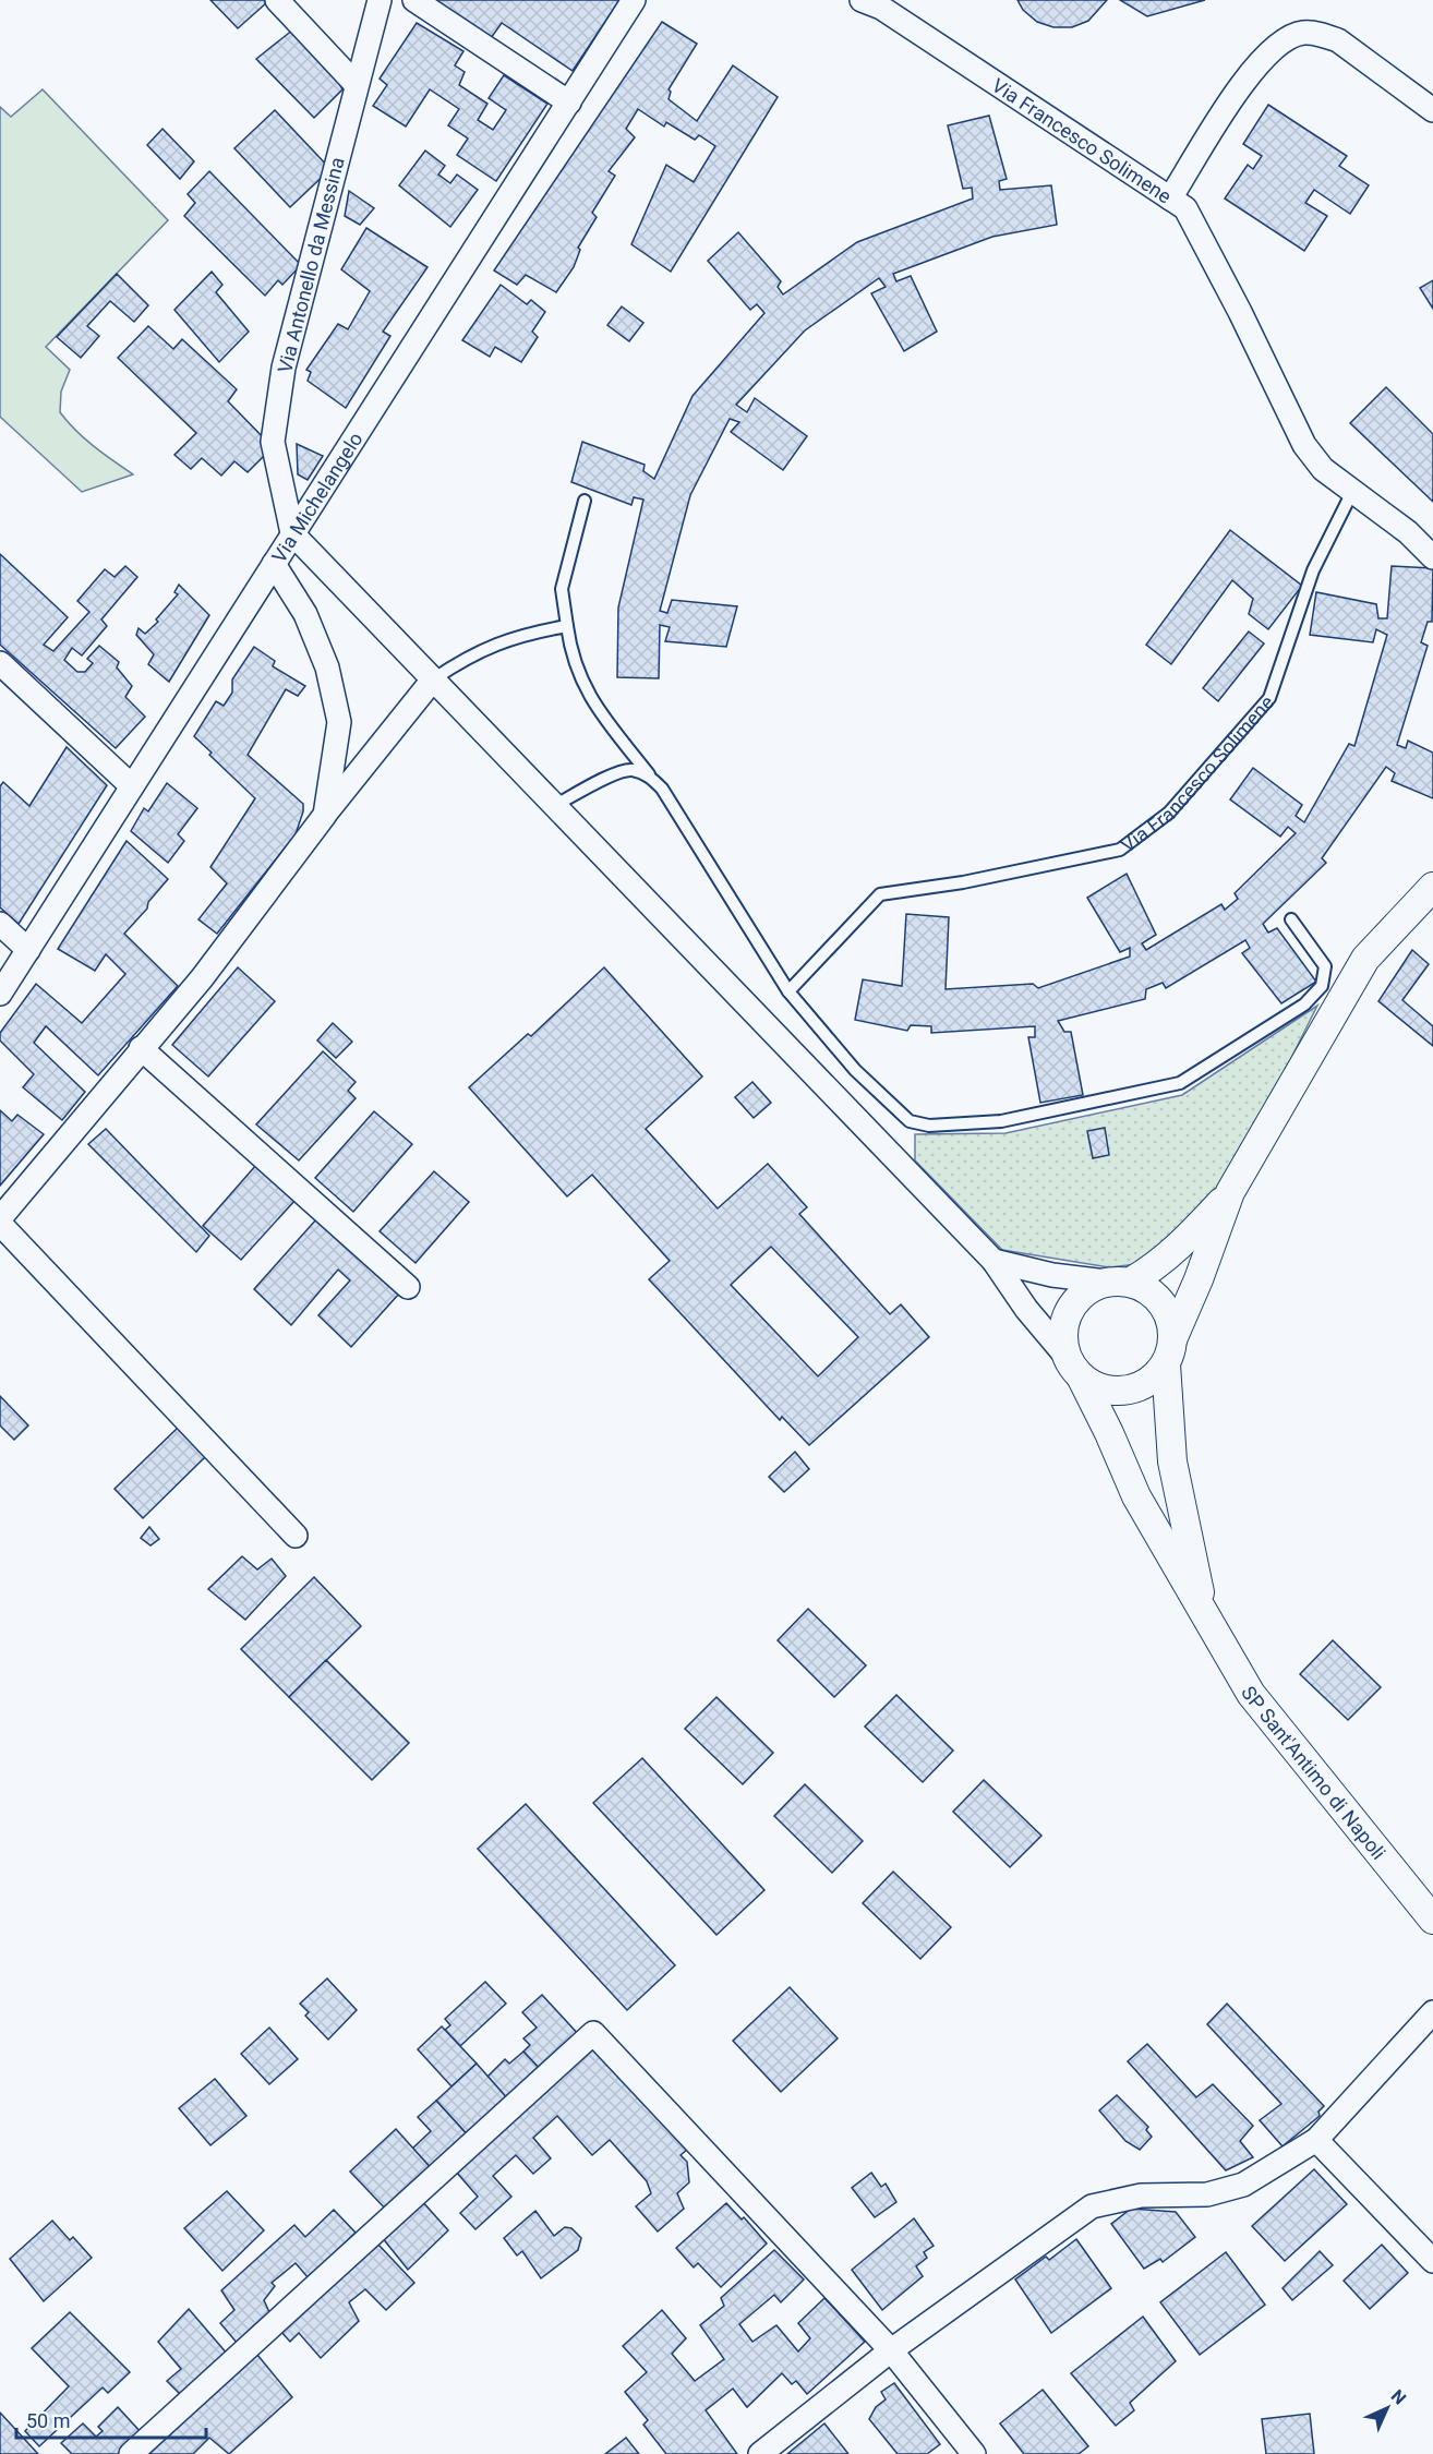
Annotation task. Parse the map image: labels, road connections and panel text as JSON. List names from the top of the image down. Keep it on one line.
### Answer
{"streets":{"street":["Via Francesco Solimene","Via Antonello da Messina","Via Michelangelo","SP Sant'Antimo di Napoli"]},"crossings":[["Via Antonello da Messina","Via Michelangelo"]],"scale_bar":"50 m","north":"top right"}
